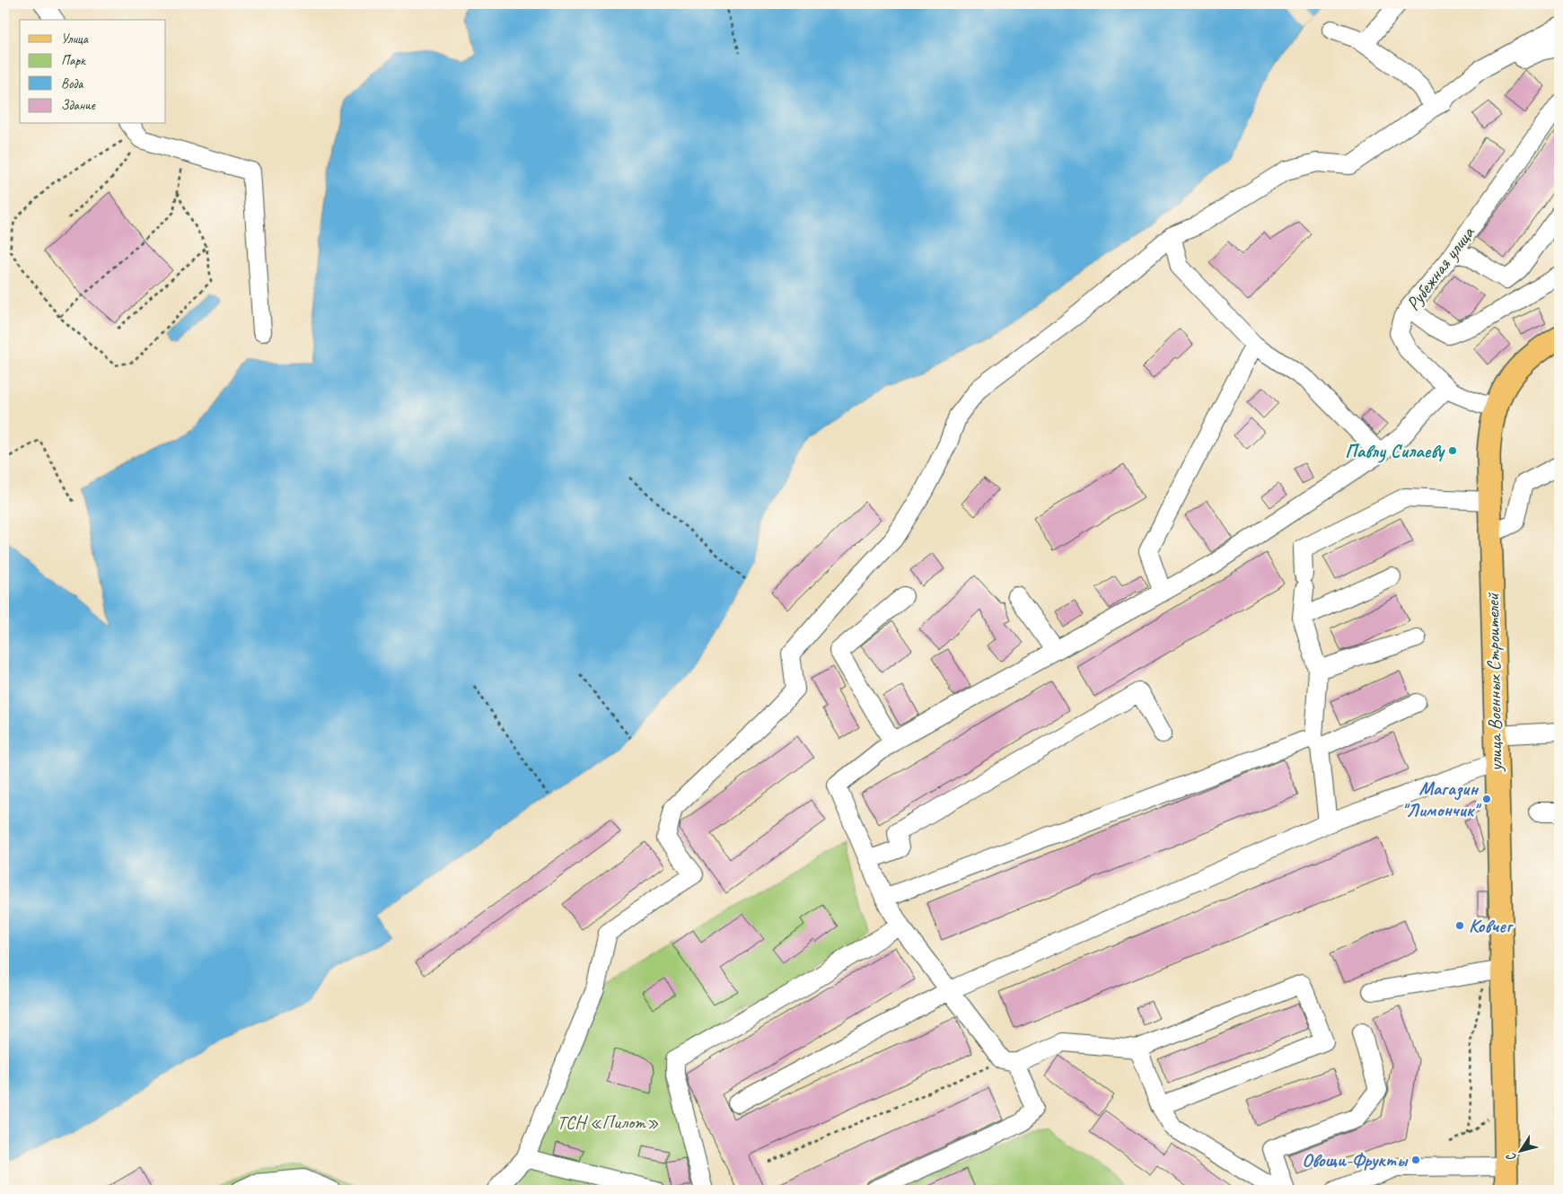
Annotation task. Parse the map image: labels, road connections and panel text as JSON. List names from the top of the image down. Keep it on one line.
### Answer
{"streets":{"main road":["улица Военных Строителей"],"street":["Рубежная улица"]},"crossings":[["Рубежная улица","улица Военных Строителей"]],"parks":["ТСН «Пилот»"],"places":["Павлу Силаеву","Магазин \"Лимончик\"","Ковчег","Овощи-Фрукты"],"legend":["Улица","Парк","Вода","Здание"],"north":"bottom left"}
